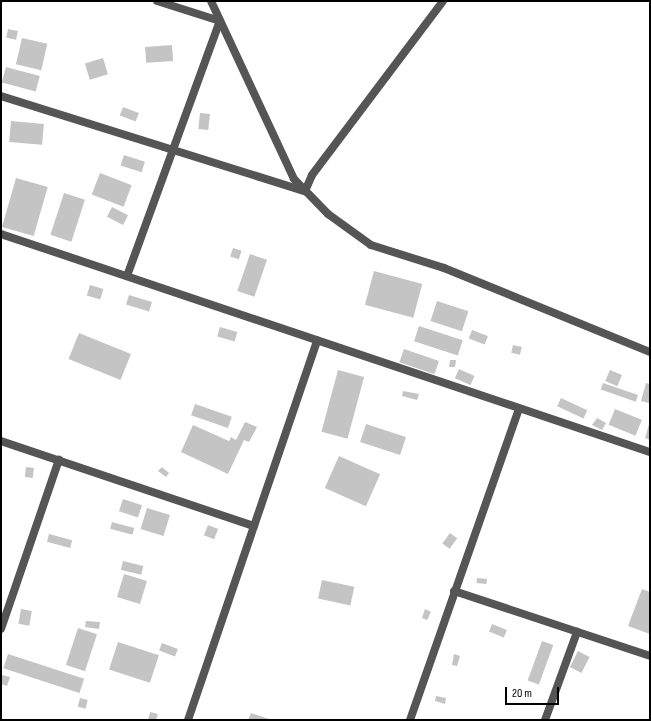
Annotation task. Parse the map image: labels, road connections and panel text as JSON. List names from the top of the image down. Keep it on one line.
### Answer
{"scale_bar":"20 m"}
